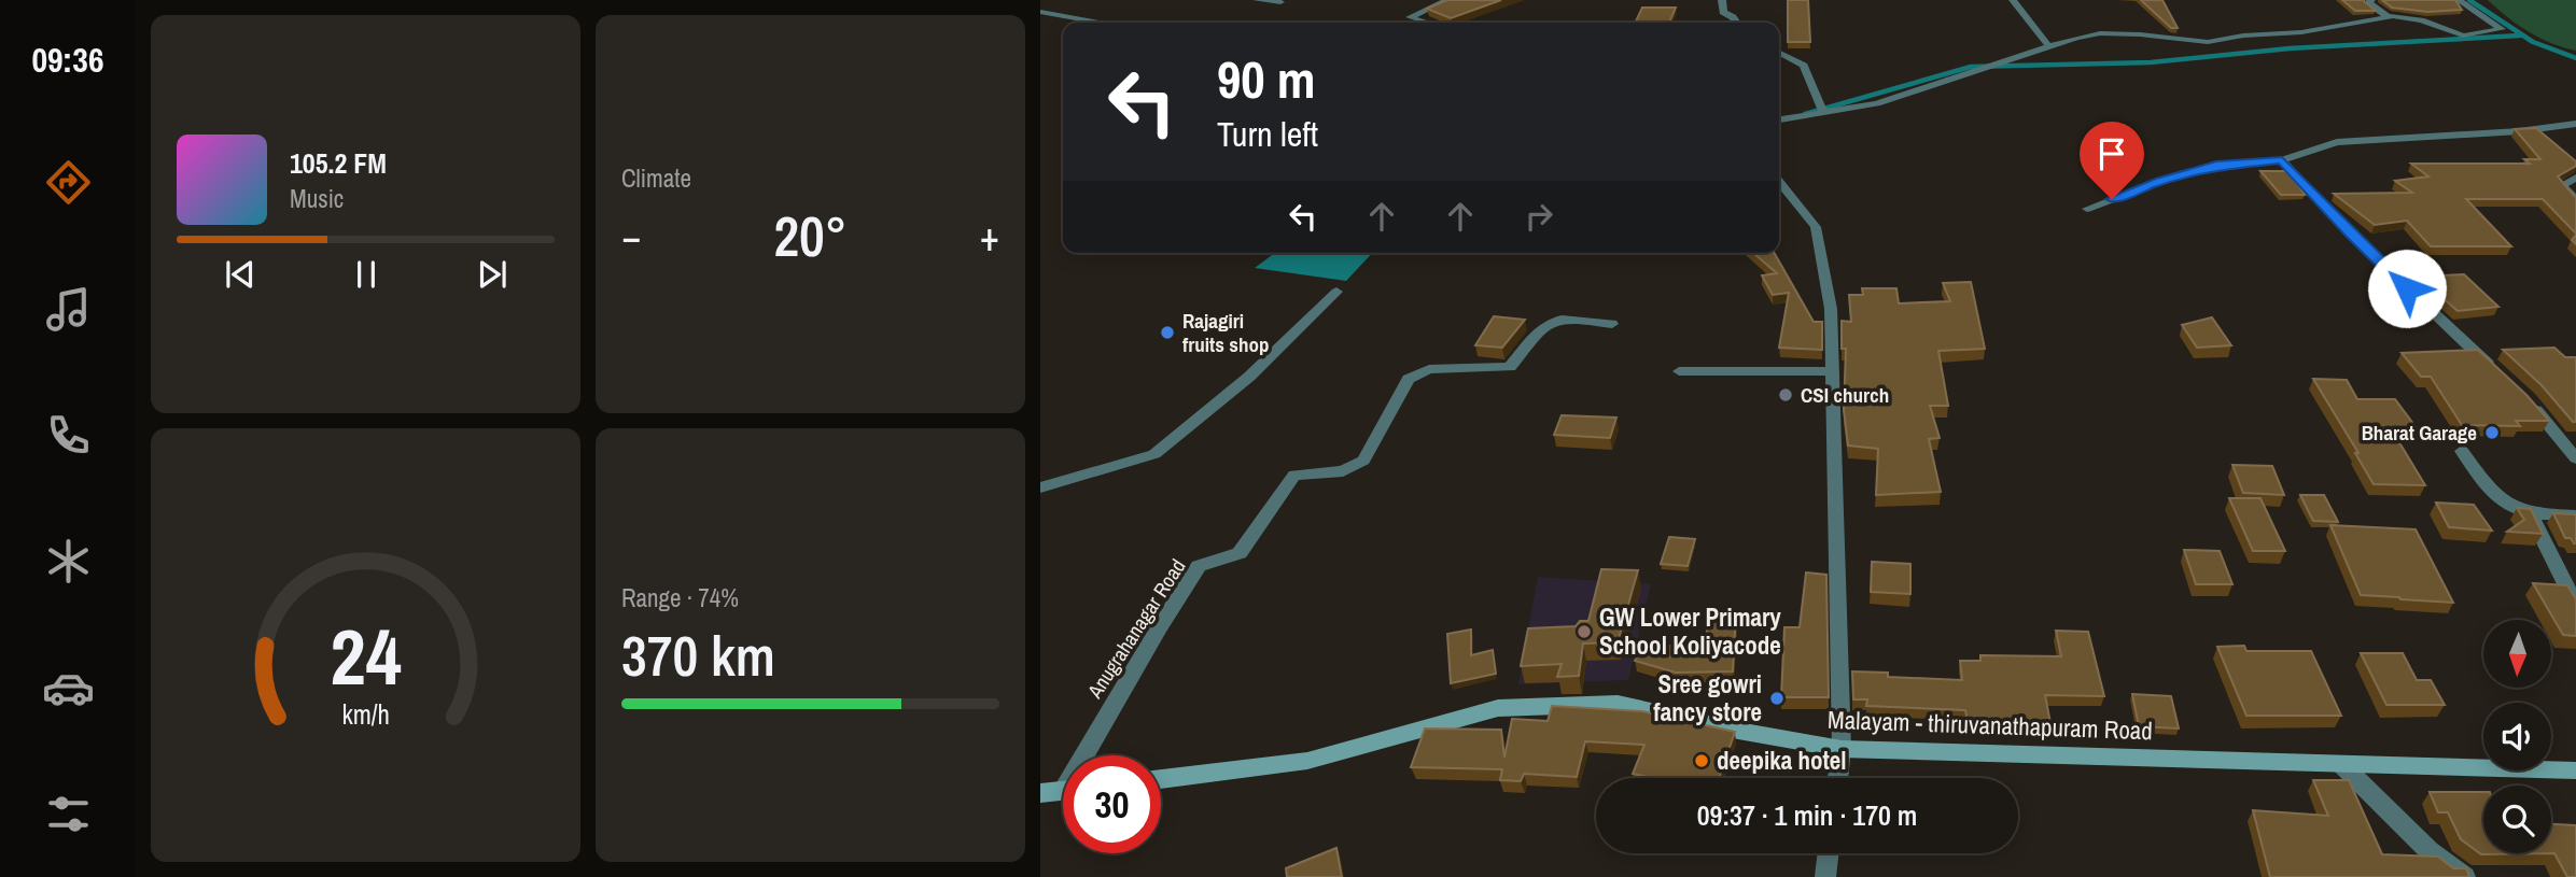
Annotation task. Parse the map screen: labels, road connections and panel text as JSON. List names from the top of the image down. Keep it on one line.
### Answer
{"streets":{"main road":["Malayam - thiruvanathapuram Road"],"street":["Anugrahanagar Road"]},"places":["Rajagiri fruits shop","CSI church","Bharat Garage","GW Lower Primary School Koliyacode","Sree gowri fancy store","deepika hotel"],"north":"bottom","page":{"tabs":"09:36","tile":["Climate",["Range · 74%","370 km"]],"turn":["90 m","Turn left"],"song":["105.2 FM","Music"],"heat":["−","20°","+"],"limit":"30","trip":"09:37 · 1 min · 170 m","gauge":["24","km/h"]}}
